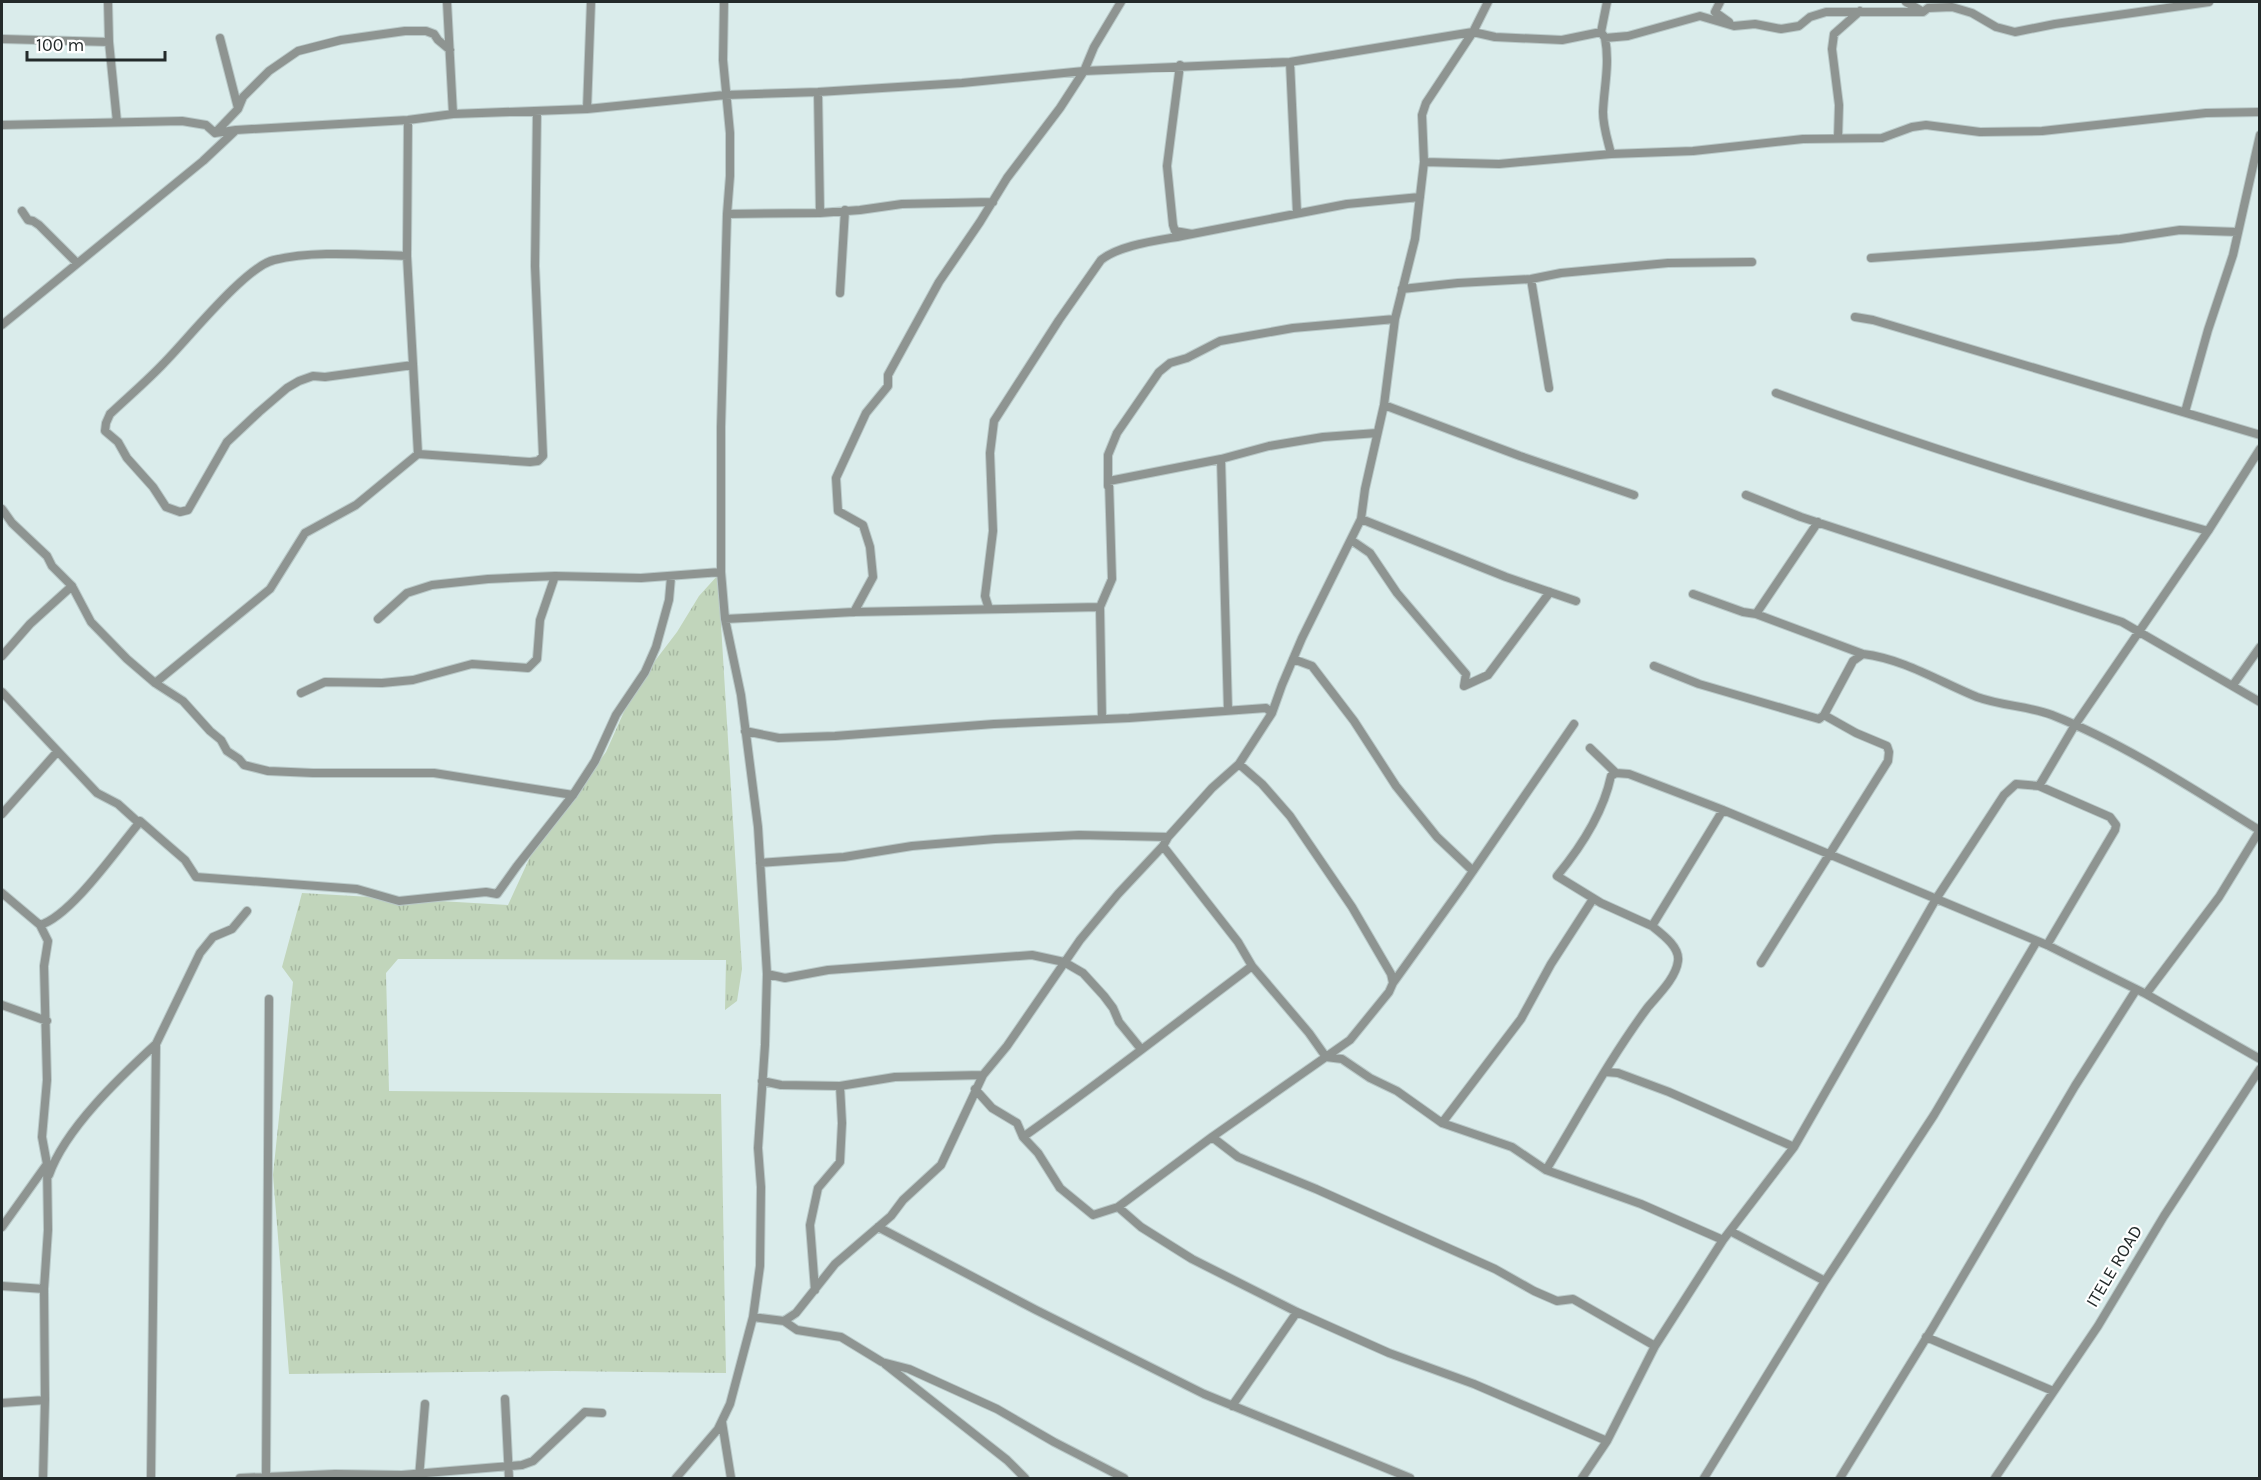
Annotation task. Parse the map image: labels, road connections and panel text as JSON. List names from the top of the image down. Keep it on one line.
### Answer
{"streets":{"street":["ITELE ROAD"]},"scale_bar":"100 m"}
